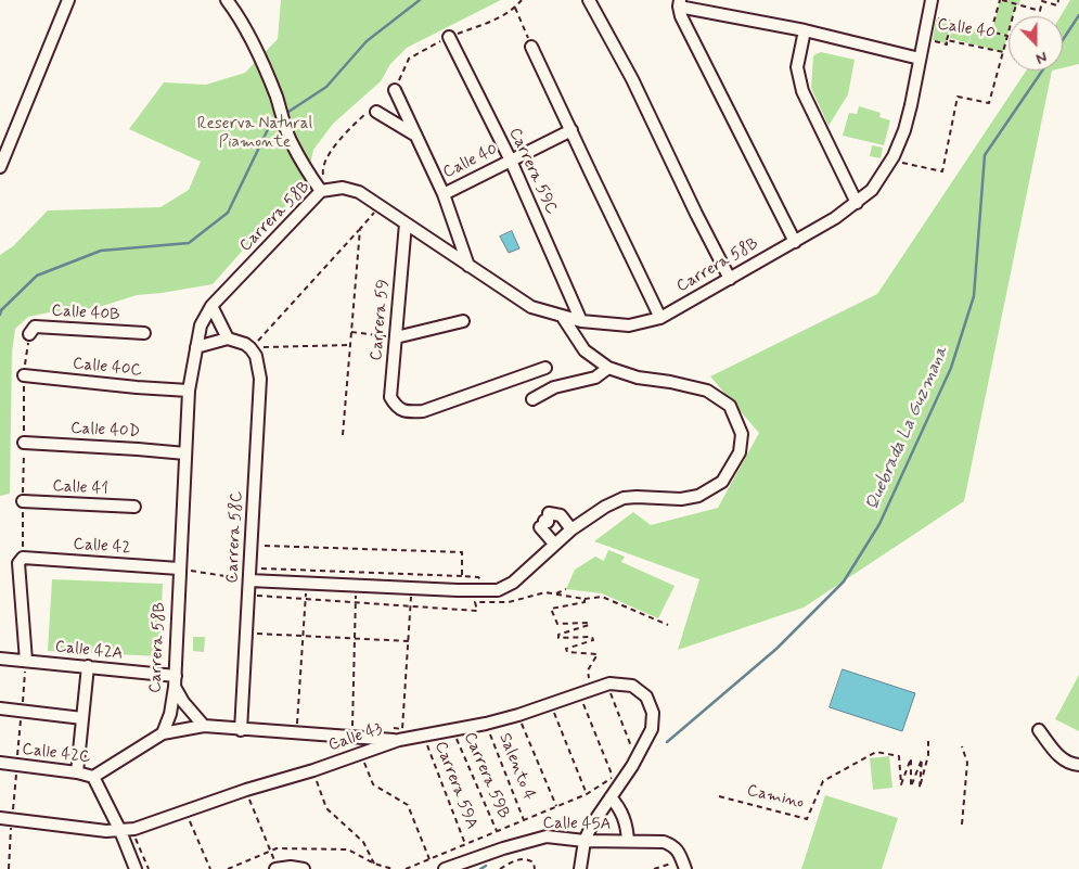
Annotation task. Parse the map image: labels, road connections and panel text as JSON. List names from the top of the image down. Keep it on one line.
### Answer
{"streets":{"street":["Calle 40","Carrera 59C","Carrera 58B","Calle 40B","Carrera 59","Calle 40C","Calle 40D","Calle 41","Carrera 58C","Calle 42","Calle 42A","Calle 43","Calle 42C","Calle 45A"],"path":["Salento 4","Carrera 59B","Carrera 59A","Camino"]},"crossings":[["Calle 40","Carrera 59C"],["Calle 40","Carrera 58B"],["Carrera 59C","Carrera 58B"],["Carrera 58B","Carrera 59"],["Carrera 58B","Calle 40C"],["Carrera 58B","Calle 40D"],["Carrera 58B","Calle 42"],["Carrera 58B","Calle 42A"],["Carrera 58B","Calle 42C"],["Calle 43","Salento 4"],["Calle 43","Carrera 59B"],["Calle 43","Carrera 59A"],["Calle 43","Calle 45A"]],"water":["Quebrada La Guzmana"],"parks":["Reserva Natural Piamonte"],"north":"bottom"}
